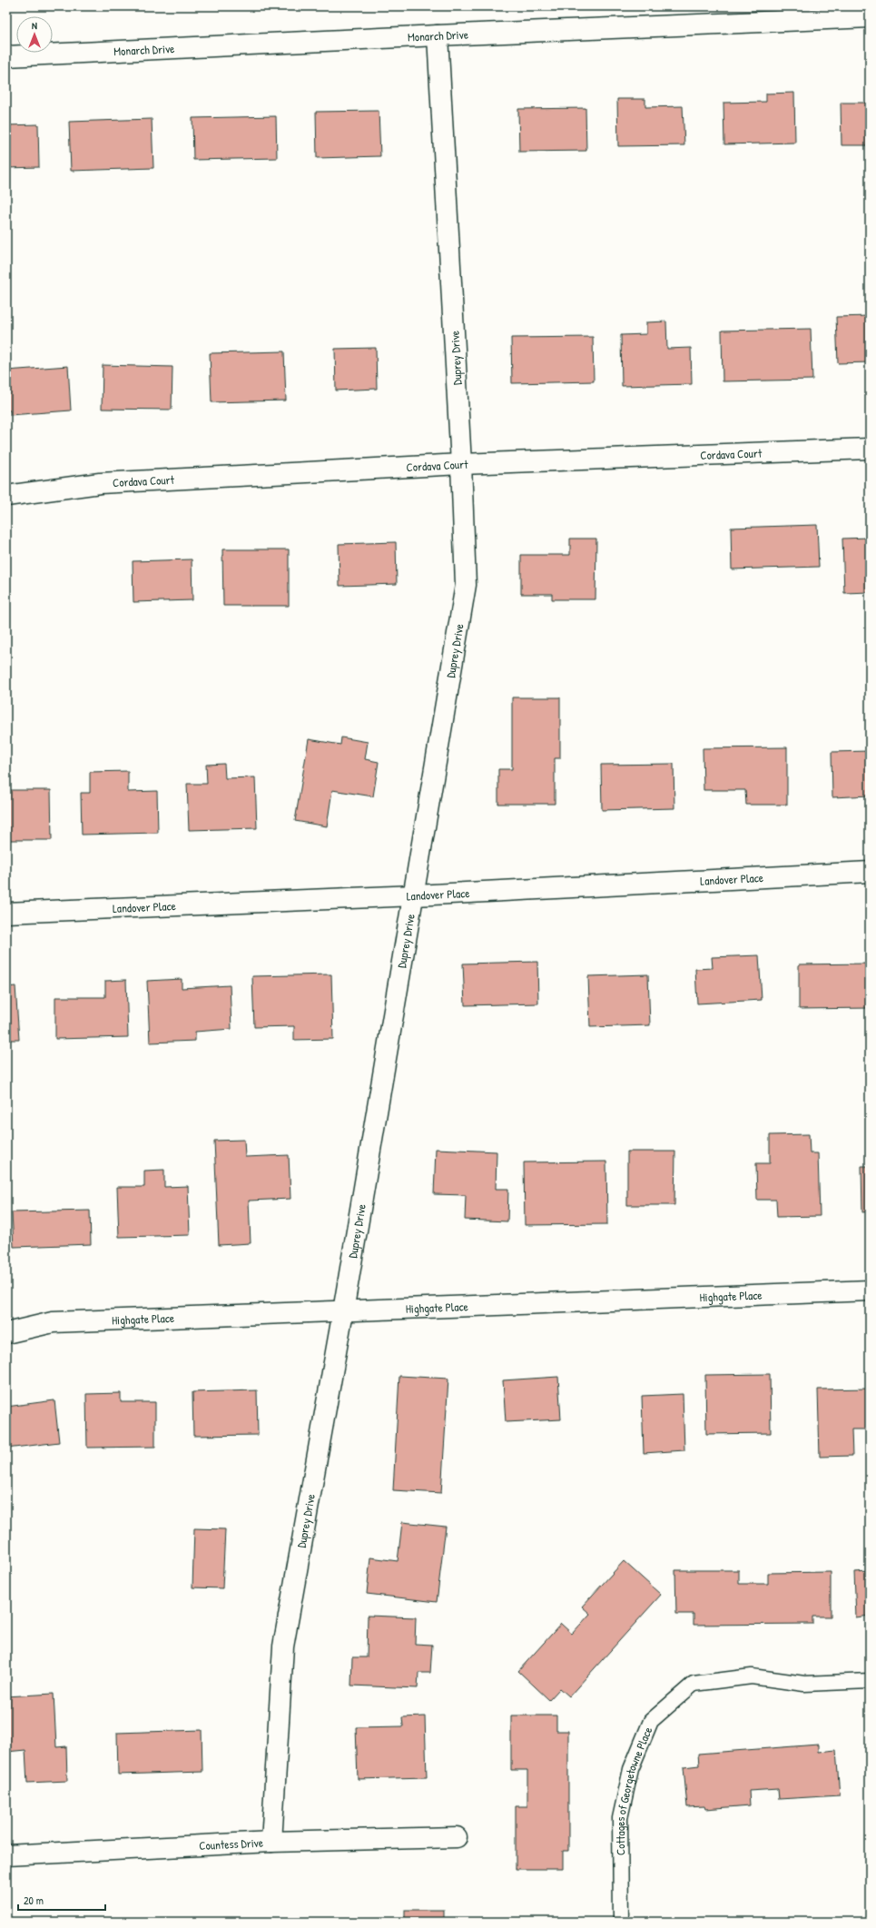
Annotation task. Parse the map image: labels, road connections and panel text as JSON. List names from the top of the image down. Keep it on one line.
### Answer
{"streets":{"street":["Monarch Drive","Duprey Drive","Cordava Court","Landover Place","Highgate Place","Countess Drive"],"lane":["Cottages of Georgetowne Place"]},"crossings":[["Monarch Drive","Duprey Drive"],["Duprey Drive","Cordava Court"],["Duprey Drive","Landover Place"],["Duprey Drive","Highgate Place"],["Duprey Drive","Countess Drive"]],"scale_bar":"20 m","north":"top"}
